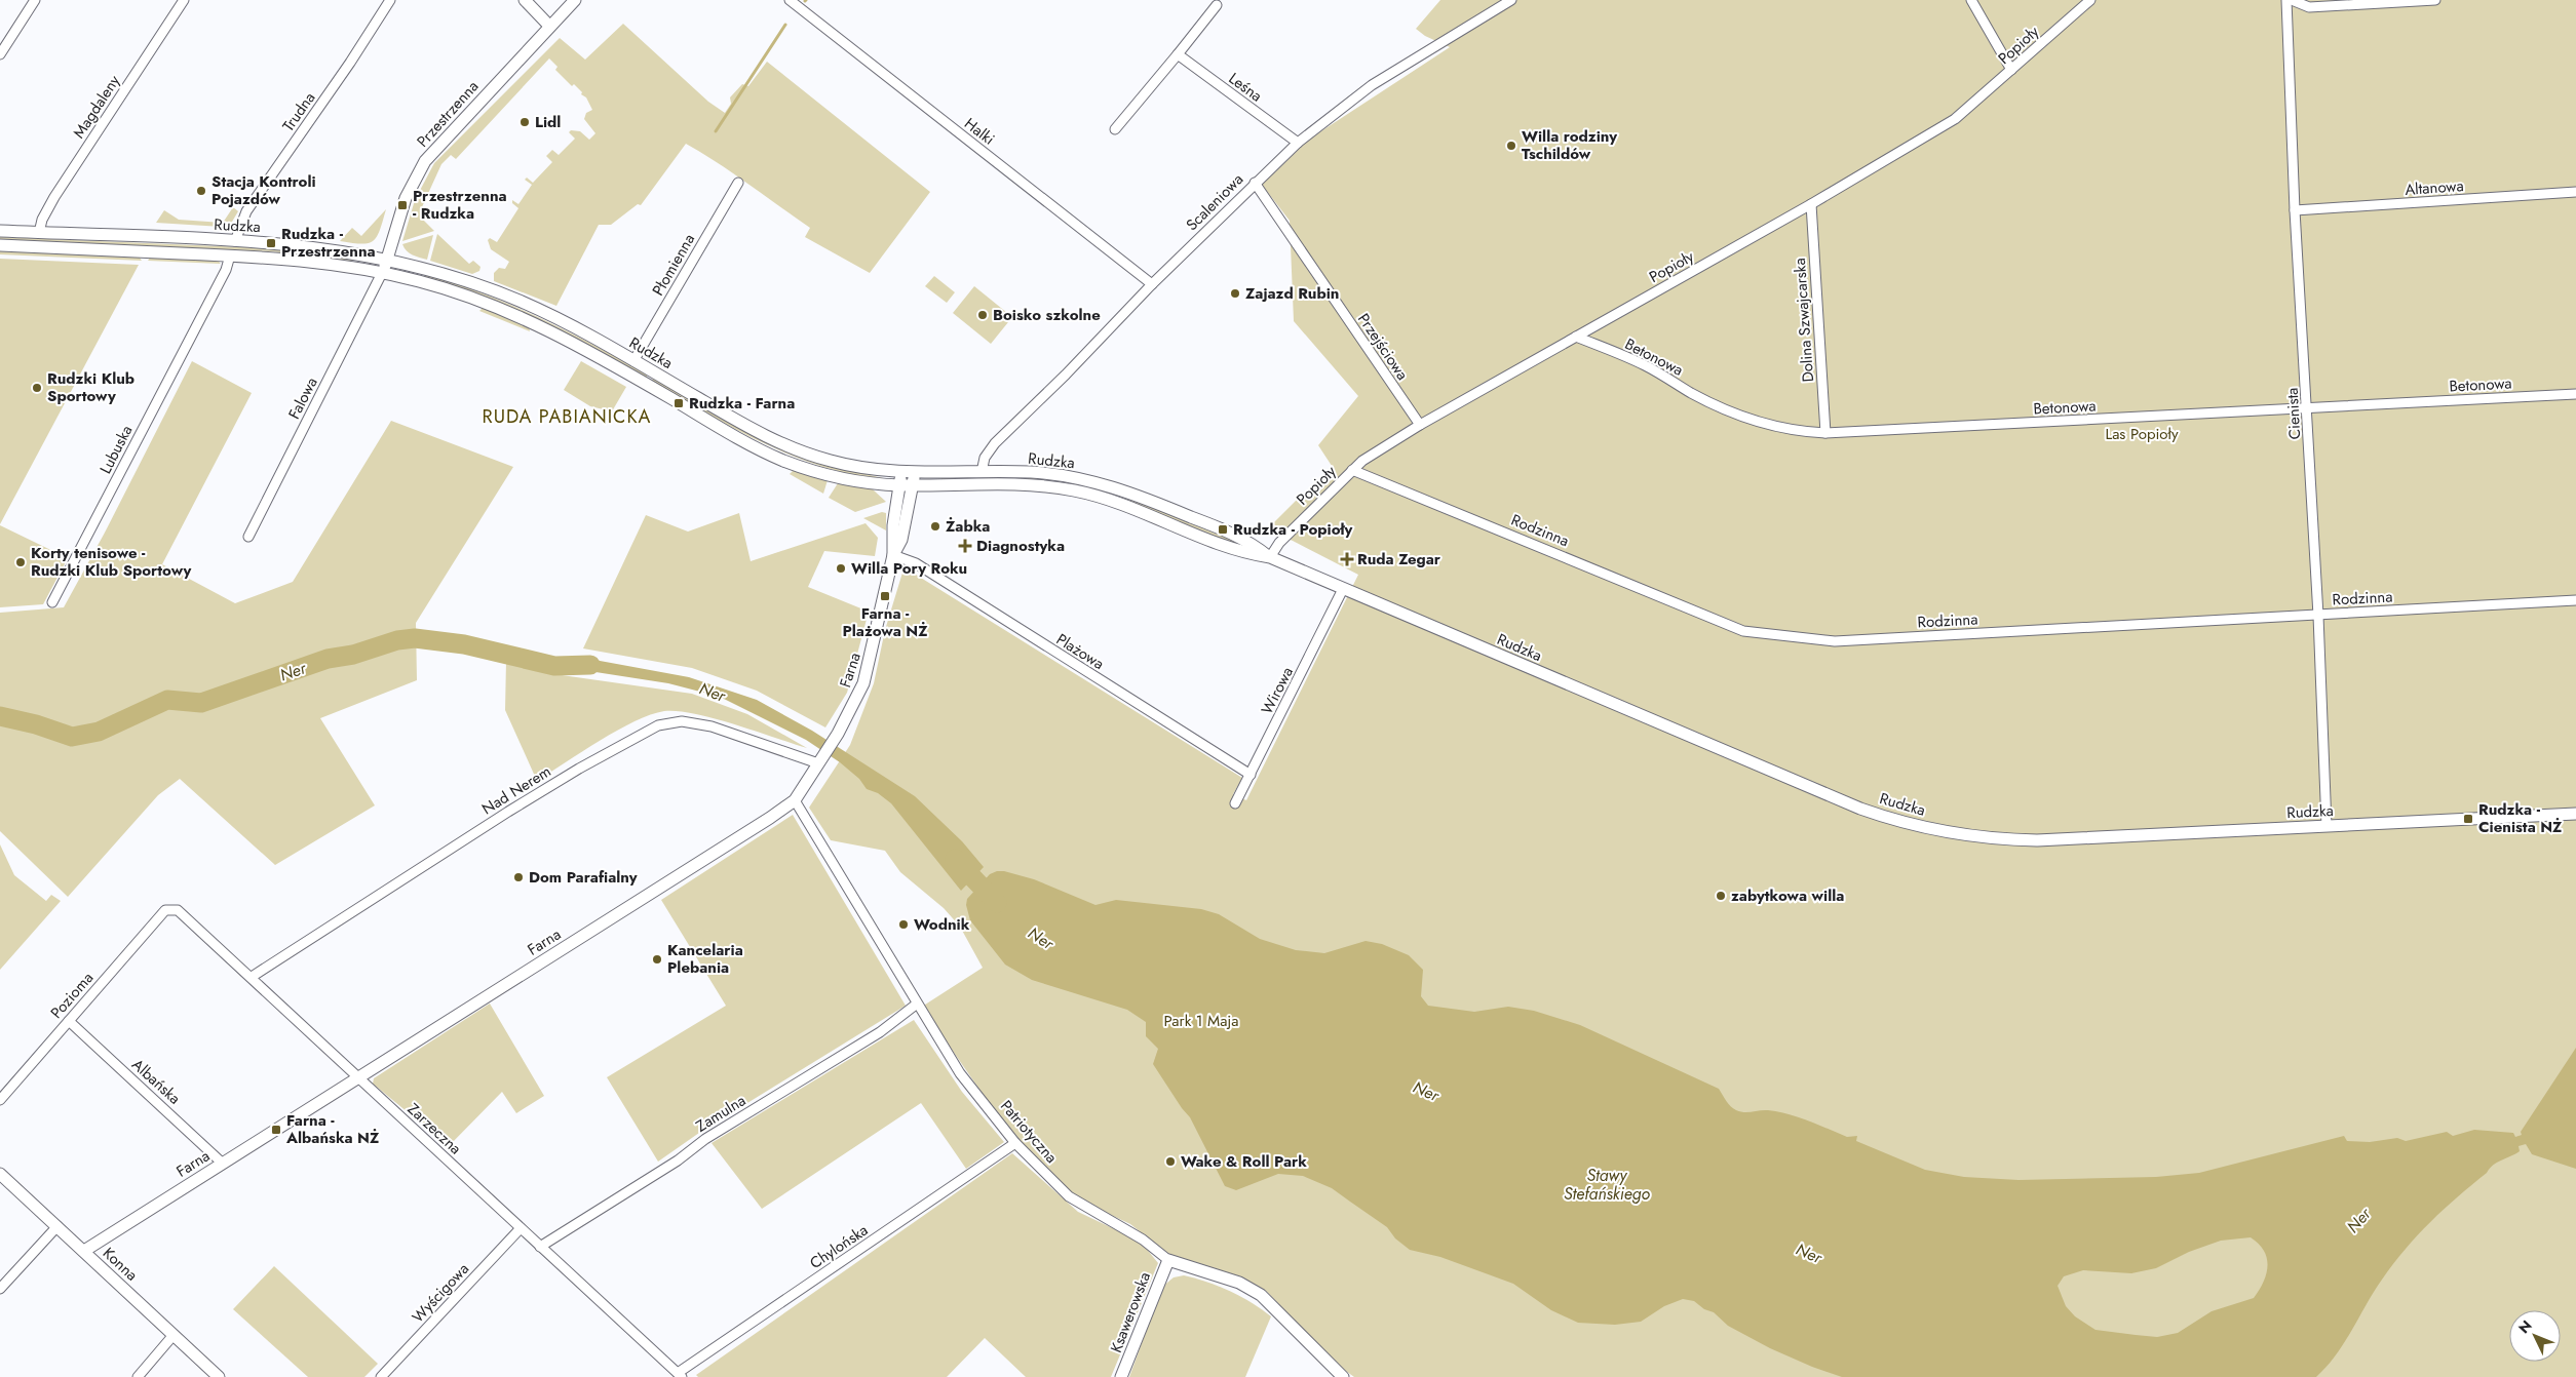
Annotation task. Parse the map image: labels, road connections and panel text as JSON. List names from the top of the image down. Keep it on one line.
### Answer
{"streets":{"street":["Popioły","Leśna","Magdaleny","Trudna","Przestrzenna","Halki","Altanowa","Scaleniowa","Rudzka","Płomienna","Dolina Szwajcarska","Przejściowa","Betonowa","Falowa","Cienista","Lubuska","Rodzinna","Plażowa","Farna","Wirowa","Nad Nerem","Pozioma","Albańska","Zamulna","Zarzeczna","Patriotyczna","Chylońska","Konna","Wyścigowa","Ksawerowska"]},"crossings":[["Popioły","Rudzka"],["Popioły","Dolina Szwajcarska"],["Popioły","Przejściowa"],["Popioły","Betonowa"],["Popioły","Rodzinna"],["Leśna","Scaleniowa"],["Magdaleny","Rudzka"],["Trudna","Rudzka"],["Przestrzenna","Rudzka"],["Przestrzenna","Falowa"],["Halki","Scaleniowa"],["Altanowa","Cienista"],["Scaleniowa","Rudzka"],["Scaleniowa","Przejściowa"],["Rudzka","Płomienna"],["Rudzka","Falowa"],["Rudzka","Cienista"],["Rudzka","Lubuska"],["Rudzka","Farna"],["Rudzka","Wirowa"],["Dolina Szwajcarska","Betonowa"],["Betonowa","Cienista"],["Cienista","Rodzinna"],["Plażowa","Farna"],["Plażowa","Wirowa"],["Farna","Nad Nerem"],["Farna","Albańska"],["Farna","Zarzeczna"],["Farna","Patriotyczna"],["Farna","Konna"],["Nad Nerem","Zarzeczna"],["Pozioma","Albańska"],["Pozioma","Zarzeczna"],["Zamulna","Zarzeczna"],["Zamulna","Patriotyczna"],["Zarzeczna","Chylońska"],["Zarzeczna","Wyścigowa"],["Patriotyczna","Chylońska"],["Patriotyczna","Ksawerowska"]],"districts":["RUDA PABIANICKA"],"water":["Ner","Stawy Stefańskiego"],"parks":["Las Popioły","Park 1 Maja"],"places":{"other":["Lidl","Willa rodziny Tschildów","Stacja Kontroli Pojazdów","Zajazd Rubin","Boisko szkolne","Rudzki Klub Sportowy","Żabka","Korty tenisowe - Rudzki Klub Sportowy","Willa Pory Roku","Dom Parafialny","zabytkowa willa","Wodnik","Kancelaria Plebania","Wake & Roll Park"],"transit":["Przestrzenna - Rudzka","Rudzka - Przestrzenna","Rudzka - Farna","Rudzka - Popioły","Farna - Plażowa NŻ","Rudzka - Cienista NŻ","Farna - Albańska NŻ"],"health":["Diagnostyka","Ruda Zegar"]},"north":"top left"}
